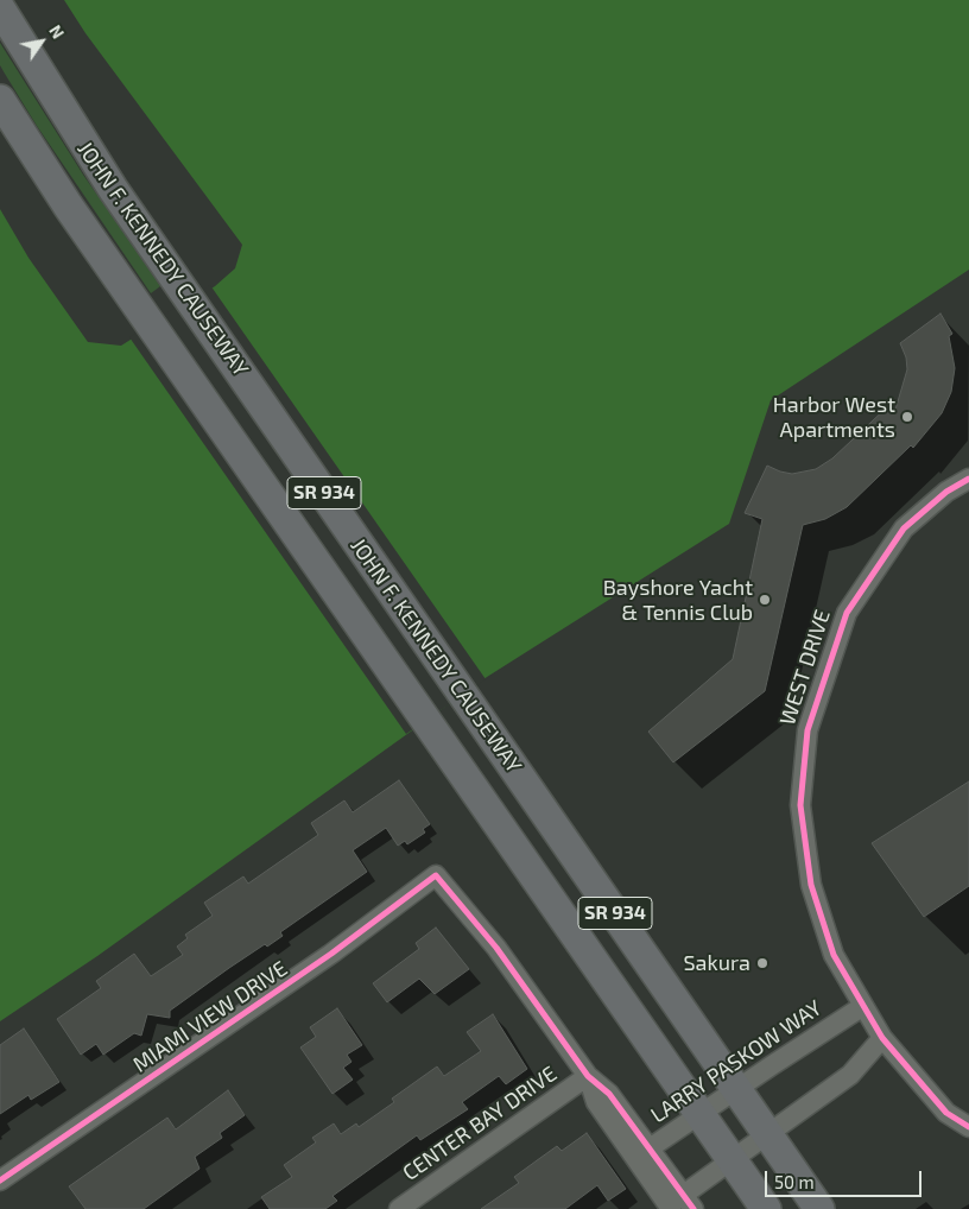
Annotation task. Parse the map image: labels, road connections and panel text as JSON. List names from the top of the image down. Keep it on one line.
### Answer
{"streets":{"main road":["JOHN F. KENNEDY CAUSEWAY","SR 934"],"street":["WEST DRIVE","MIAMI VIEW DRIVE","LARRY PASKOW WAY","CENTER BAY DRIVE"]},"crossings":[["JOHN F. KENNEDY CAUSEWAY","LARRY PASKOW WAY"],["SR 934","LARRY PASKOW WAY"],["WEST DRIVE","LARRY PASKOW WAY"],["MIAMI VIEW DRIVE","CENTER BAY DRIVE"]],"places":["Harbor West Apartments","Bayshore Yacht & Tennis Club","Sakura"],"scale_bar":"50 m","north":"top right"}
